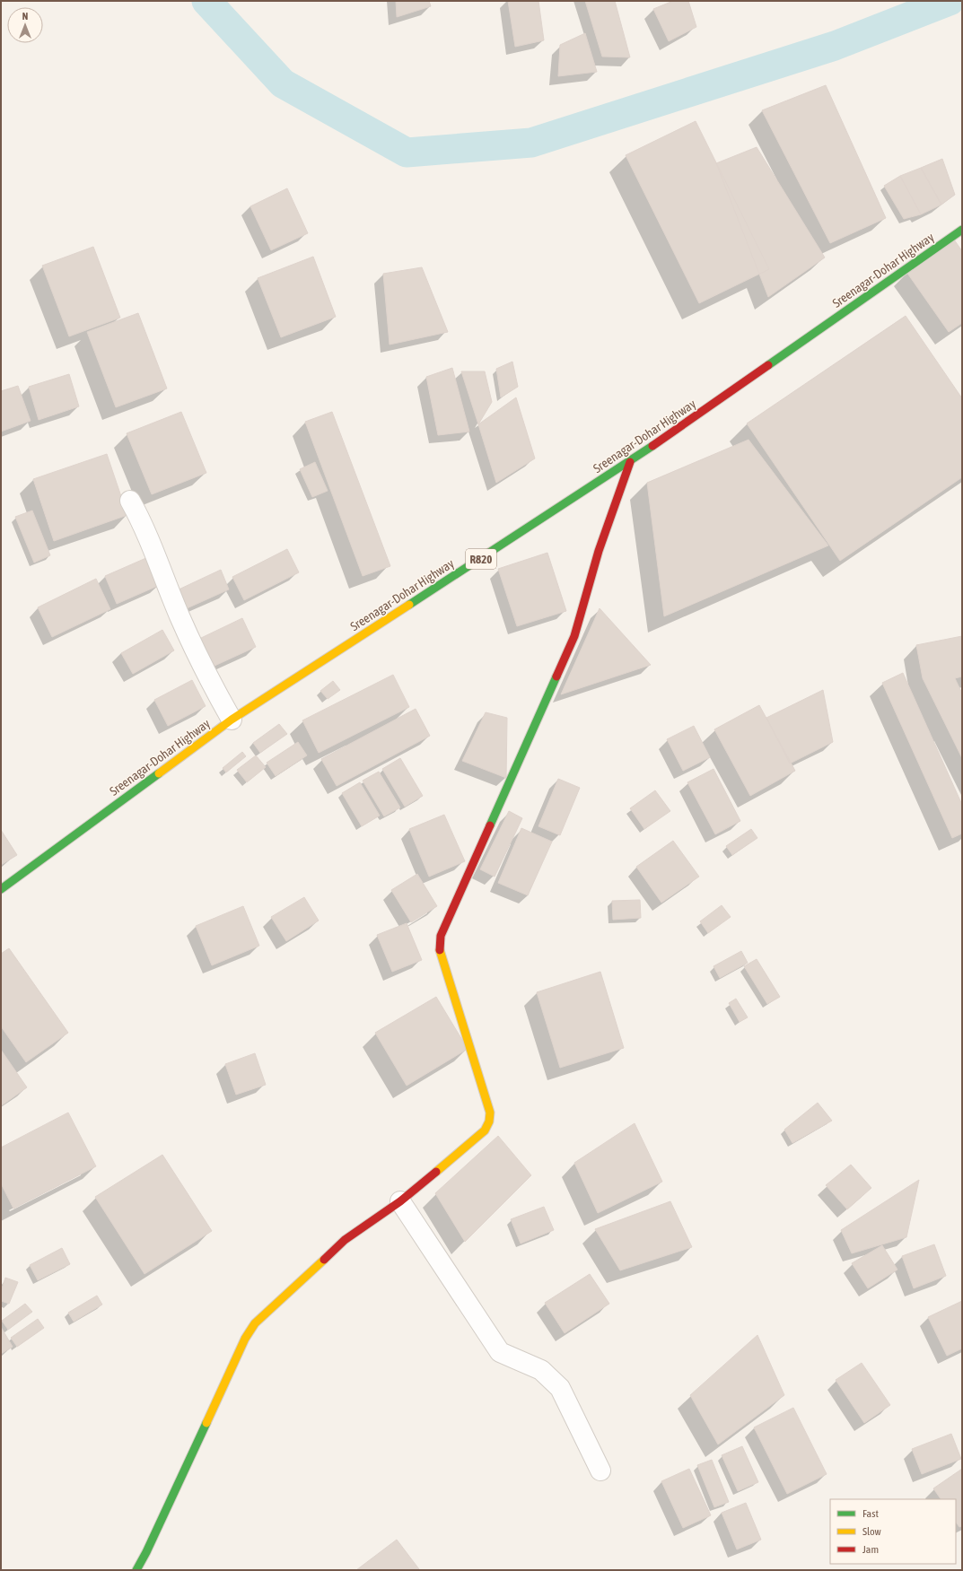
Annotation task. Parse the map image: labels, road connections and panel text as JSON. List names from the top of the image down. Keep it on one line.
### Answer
{"streets":{"street":["Sreenagar-Dohar Highway","R820"]},"legend":["Fast","Slow","Jam"],"north":"top"}
